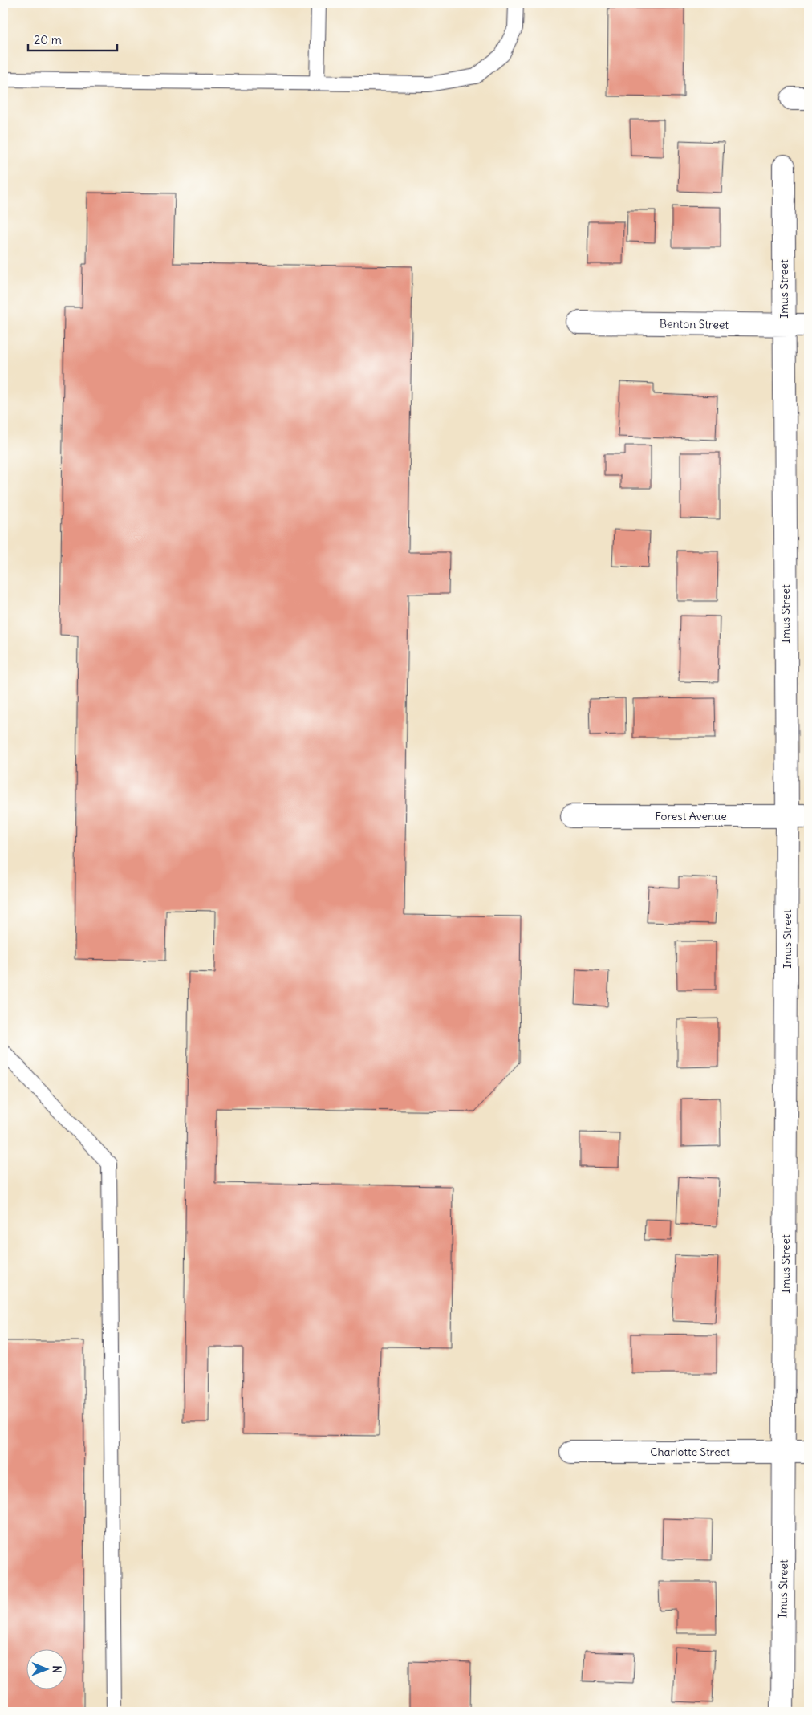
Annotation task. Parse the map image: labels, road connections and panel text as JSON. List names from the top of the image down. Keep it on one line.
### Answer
{"streets":{"street":["Imus Street","Benton Street","Forest Avenue","Charlotte Street"]},"crossings":[["Imus Street","Benton Street"],["Imus Street","Forest Avenue"],["Imus Street","Charlotte Street"]],"scale_bar":"20 m","north":"right"}
